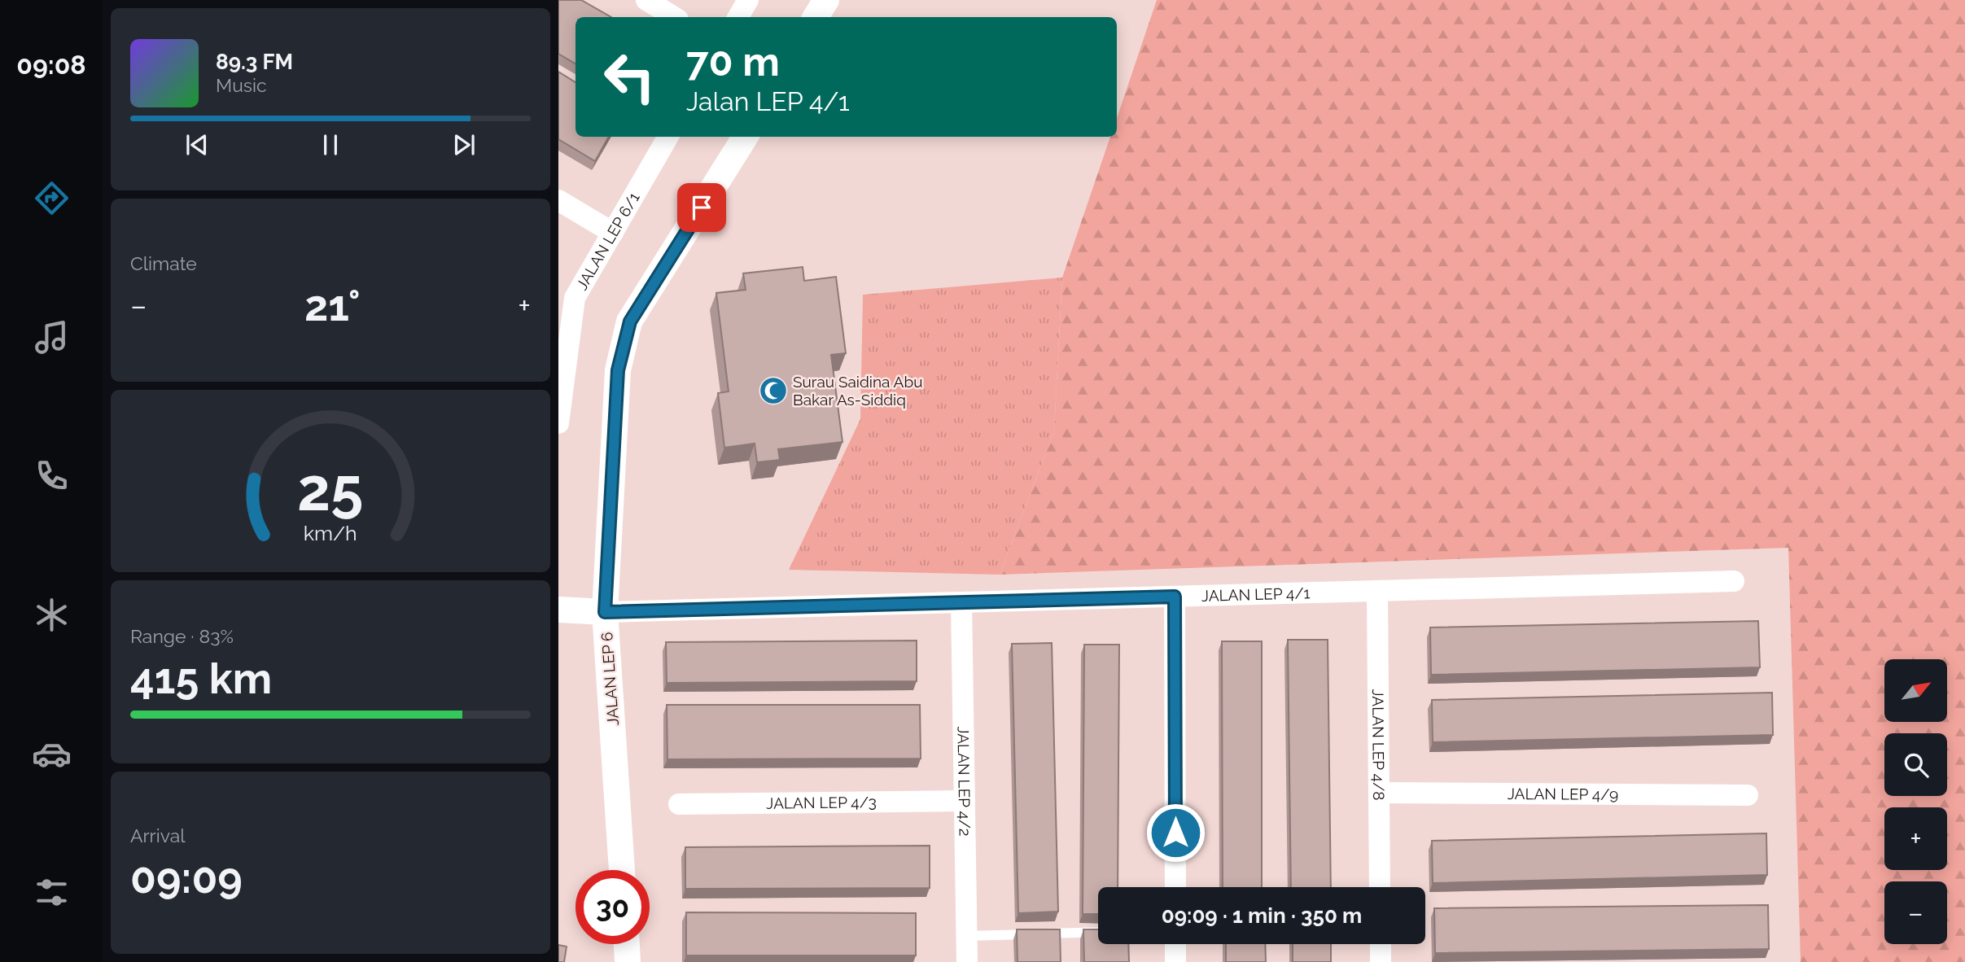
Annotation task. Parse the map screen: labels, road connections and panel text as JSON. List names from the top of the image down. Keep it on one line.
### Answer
{"streets":{"street":["JALAN LEP 6/1","JALAN LEP 4/1","JALAN LEP 6","JALAN LEP 4/8","JALAN LEP 4/2","JALAN LEP 4/9","JALAN LEP 4/3"]},"crossings":[["JALAN LEP 4/1","JALAN LEP 6"],["JALAN LEP 4/1","JALAN LEP 4/8"],["JALAN LEP 4/1","JALAN LEP 4/2"],["JALAN LEP 4/8","JALAN LEP 4/9"],["JALAN LEP 4/2","JALAN LEP 4/3"]],"places":{"mosque":["Surau Saidina Abu Bakar As-Siddiq"]},"north":"top right","page":{"tabs":"09:08","turn":["70 m","Jalan LEP 4/1"],"song":["89.3 FM","Music"],"tile":["Climate",["Range · 83%","415 km"],["Arrival","09:09"]],"heat":["−","21°","+"],"map_buttons":["+","−"],"limit":"30","trip":"09:09 · 1 min · 350 m","gauge":["25","km/h"]}}
